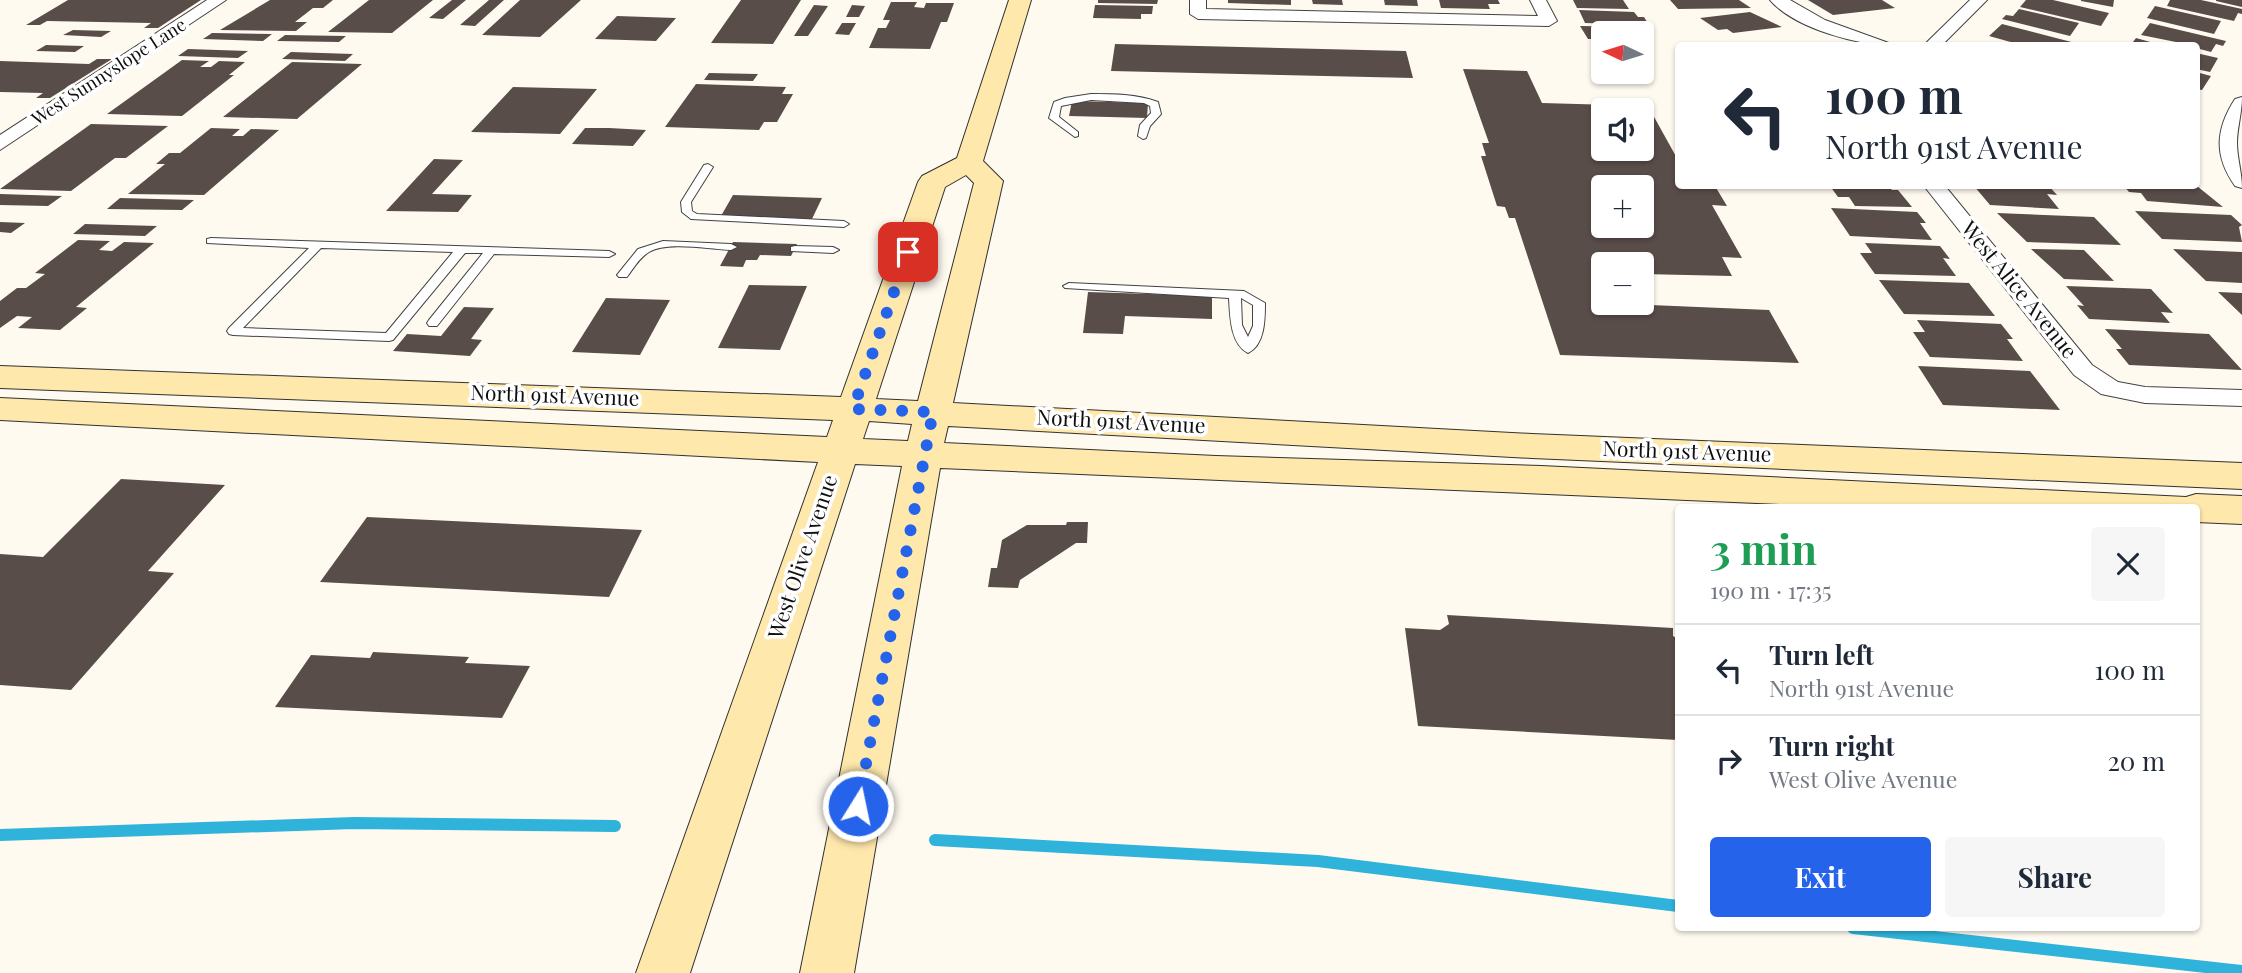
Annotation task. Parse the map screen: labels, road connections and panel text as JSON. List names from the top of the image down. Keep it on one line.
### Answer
{"streets":{"main road":["North 91st Avenue","West Olive Avenue"],"street":["West Sunnyslope Lane","West Alice Avenue"]},"crossings":[["North 91st Avenue","West Olive Avenue"]],"north":"left","page":{"map_buttons":["+","−"],"turn":["100 m","North 91st Avenue"],"heading":["3 min","190 m · 17:35"],"list":[{"name":"Turn left","note":"North 91st Avenue","value":"100 m"},{"name":"Turn right","note":"West Olive Avenue","value":"20 m"}],"buttons":["Exit","Share"]}}
